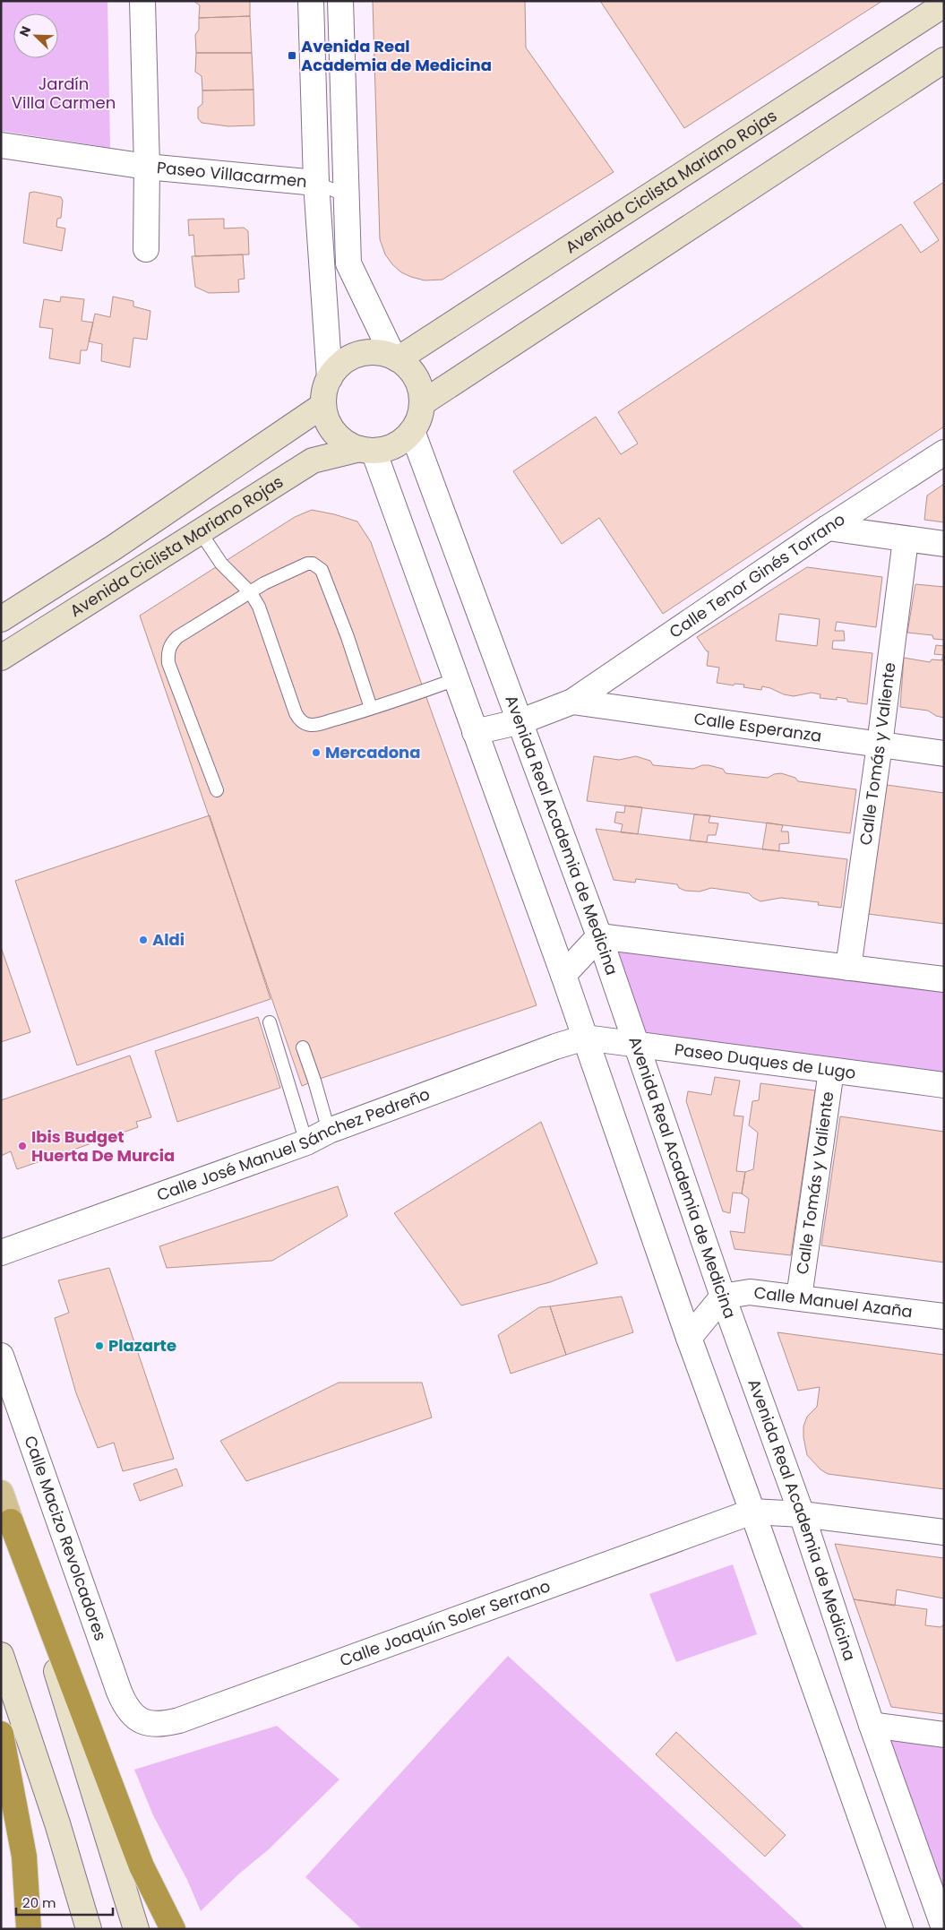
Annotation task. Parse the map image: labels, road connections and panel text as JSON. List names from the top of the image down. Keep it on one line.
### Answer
{"streets":{"main road":["Avenida Ciclista Mariano Rojas"],"street":["Paseo Villacarmen","Calle Tenor Ginés Torrano","Calle Esperanza","Calle Tomás y Valiente","Avenida Real Academia de Medicina","Paseo Duques de Lugo","Calle José Manuel Sánchez Pedreño","Calle Manuel Azaña","Calle Macizo Revolcadores","Calle Joaquín Soler Serrano"]},"crossings":[["Avenida Ciclista Mariano Rojas","Avenida Real Academia de Medicina"],["Calle Tenor Ginés Torrano","Calle Esperanza"],["Calle Tenor Ginés Torrano","Avenida Real Academia de Medicina"],["Calle Esperanza","Calle Tomás y Valiente"],["Calle Tomás y Valiente","Paseo Duques de Lugo"],["Calle Tomás y Valiente","Calle Manuel Azaña"],["Avenida Real Academia de Medicina","Paseo Duques de Lugo"],["Avenida Real Academia de Medicina","Calle Manuel Azaña"],["Paseo Duques de Lugo","Calle José Manuel Sánchez Pedreño"],["Calle Macizo Revolcadores","Calle Joaquín Soler Serrano"]],"parks":["Jardín Villa Carmen"],"places":{"transit":["Avenida Real Academia de Medicina"],"other":["Mercadona","Aldi","Ibis Budget Huerta De Murcia","Plazarte"]},"scale_bar":"20 m","north":"top left"}
